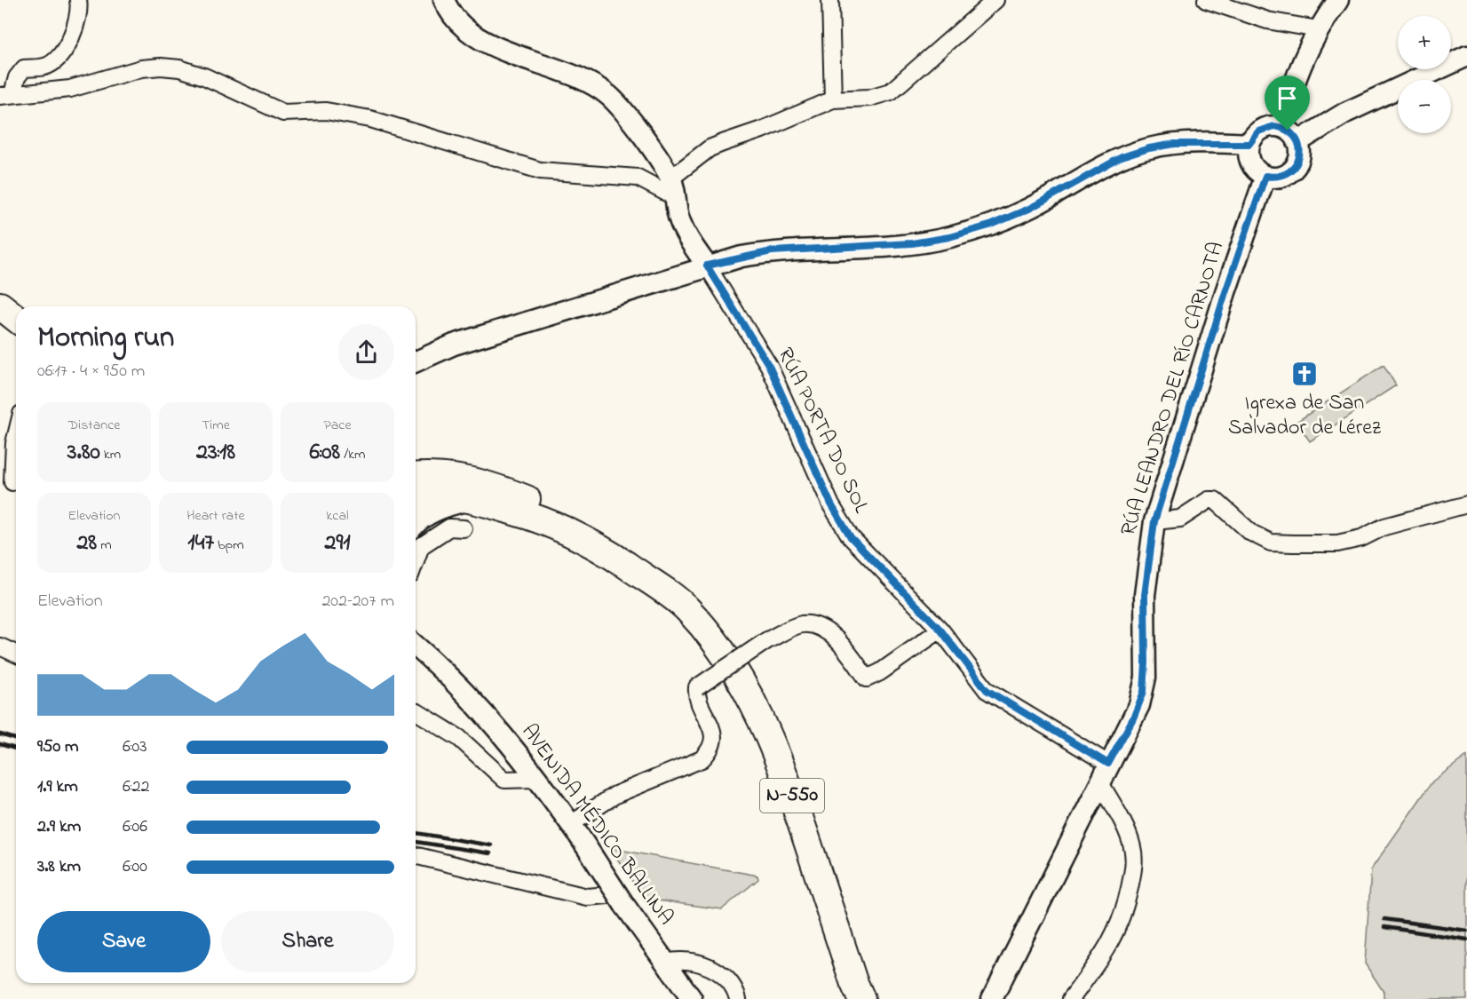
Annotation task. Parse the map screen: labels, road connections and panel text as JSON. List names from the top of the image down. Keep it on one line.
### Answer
{"streets":{"highway":["N-550"],"street":["RÚA LEANDRO DEL RÍO CARNOTA","RÚA PORTA DO SOL","AVENIDA MÉDICO BALLINA"]},"crossings":[["RÚA LEANDRO DEL RÍO CARNOTA","RÚA PORTA DO SOL"]],"places":{"church":["Igrexa de San Salvador de Lérez"]},"page":{"map_buttons":["+","−"],"heading":["Morning run","06:17 · 4 × 950 m"],"stats":[["Distance","3.80 km"],["Time","23:18"],["Pace","6:08 /km"],["Elevation","28 m"],["Heart rate","147 bpm"],["kcal","291"]],"chart":["Elevation","202–207 m"],"list":[{"name":"950 m","note":"6:03"},{"name":"1.9 km","note":"6:22"},{"name":"2.9 km","note":"6:06"},{"name":"3.8 km","note":"6:00"}],"buttons":["Save","Share"]}}
